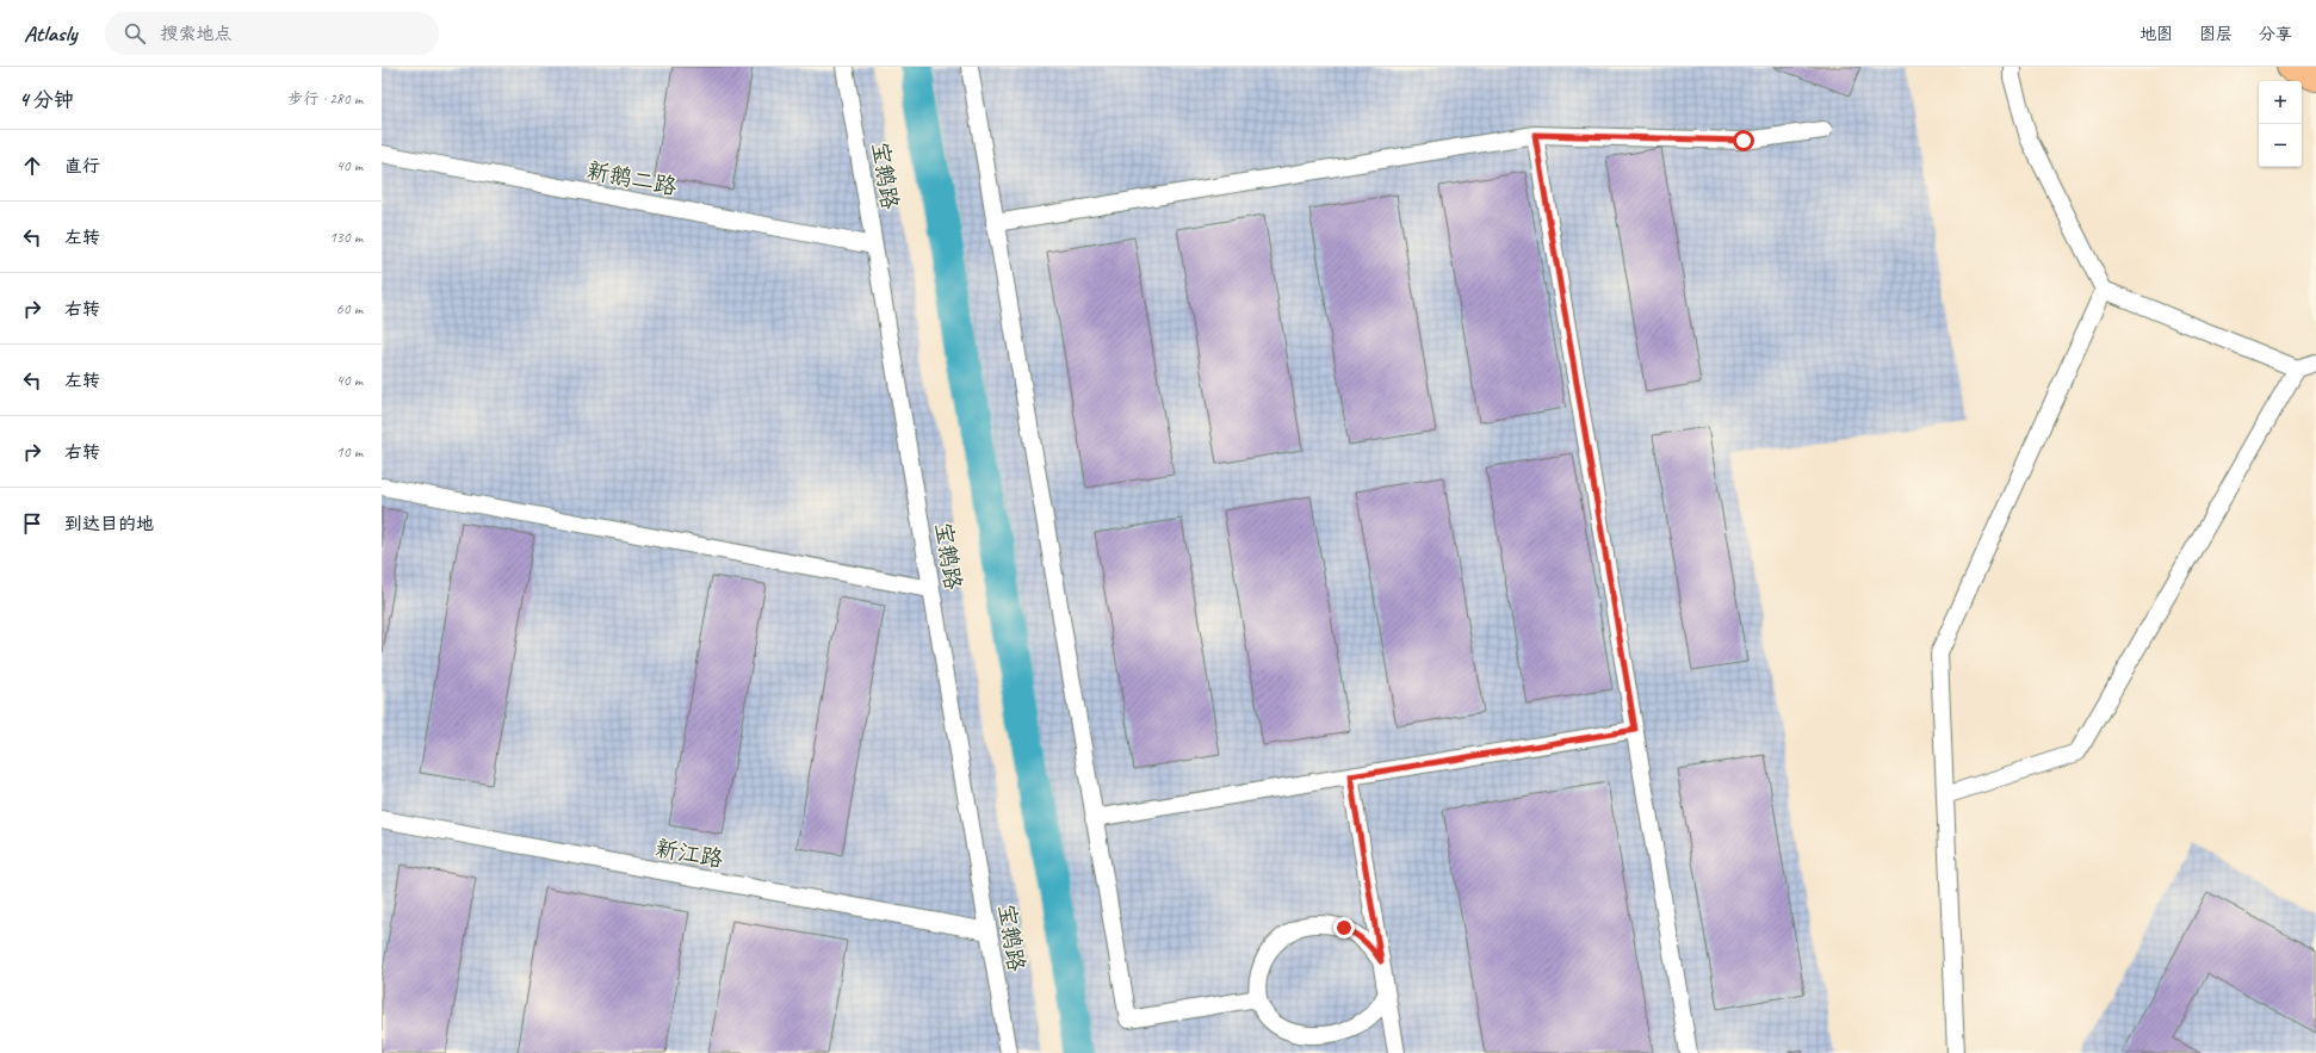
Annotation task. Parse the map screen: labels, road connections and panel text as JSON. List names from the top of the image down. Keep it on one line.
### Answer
{"streets":{"lane":["宝鹅路","新鹅二路","新江路"]},"crossings":[["宝鹅路","新鹅二路"],["宝鹅路","新江路"]],"page":{"header":"Atlasly","search":"搜索地点","nav":["地图","图层","分享"],"heading":["4 分钟","步行 · 280 m"],"map_buttons":["+","−"],"list":[["直行","40 m"],["左转","130 m"],["右转","60 m"],["左转","40 m"],["右转","10 m"],"到达目的地"]}}
